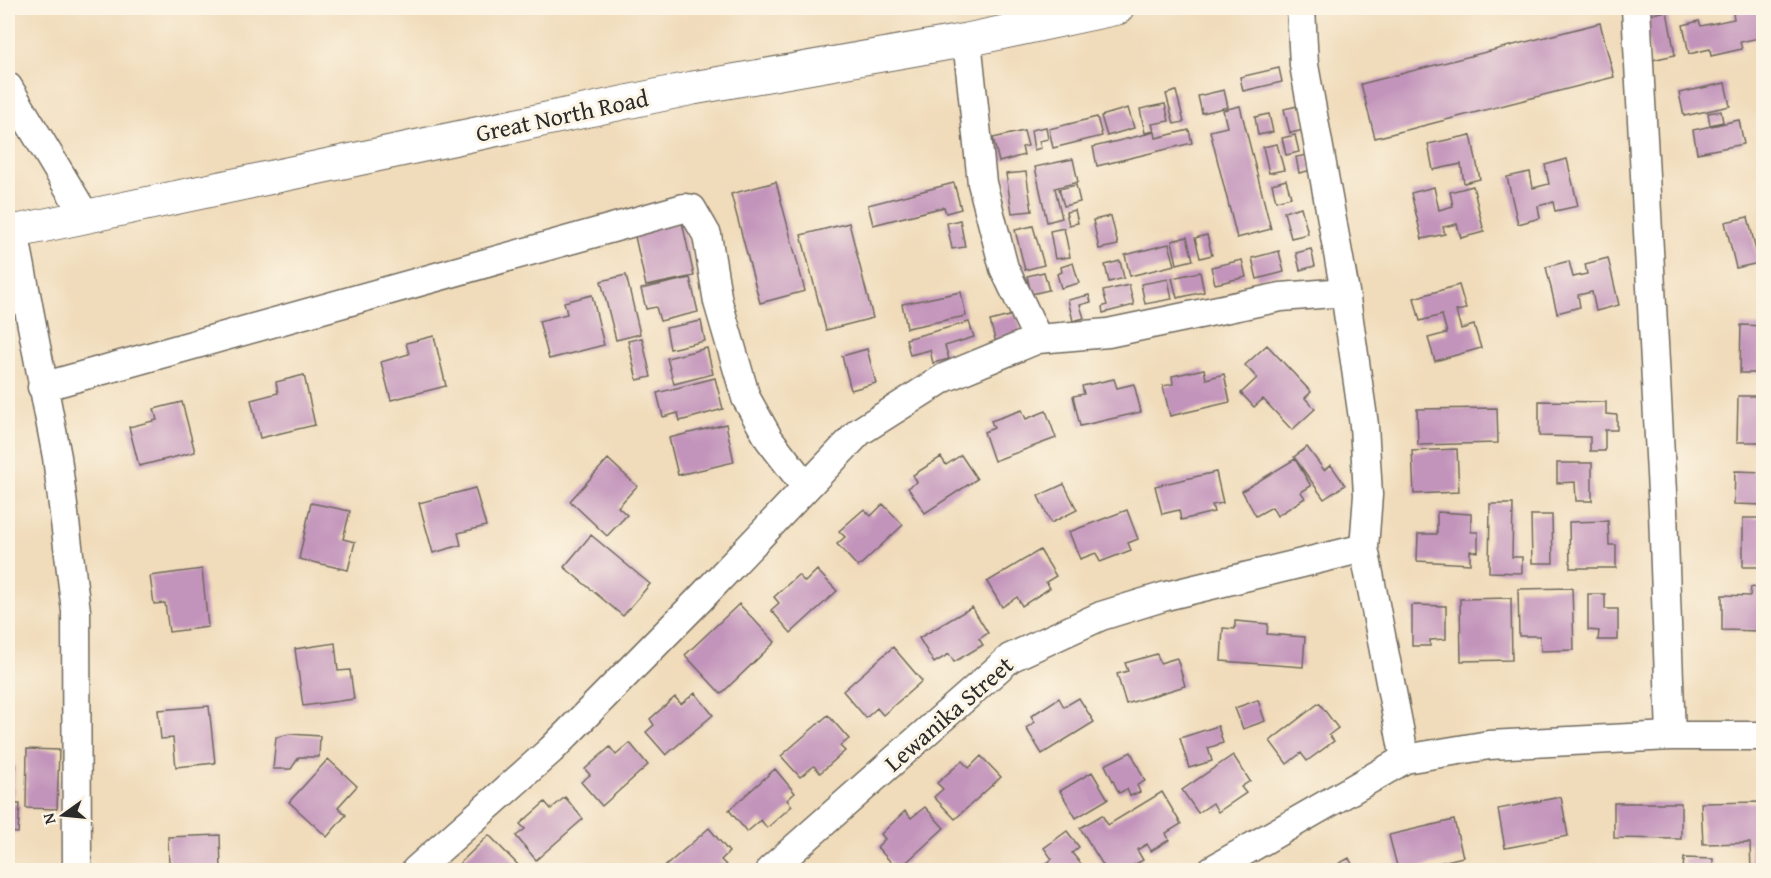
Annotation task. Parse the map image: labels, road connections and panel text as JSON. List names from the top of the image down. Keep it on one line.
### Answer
{"streets":{"highway":["Great North Road"],"street":["Lewanika Street"]},"north":"left"}
